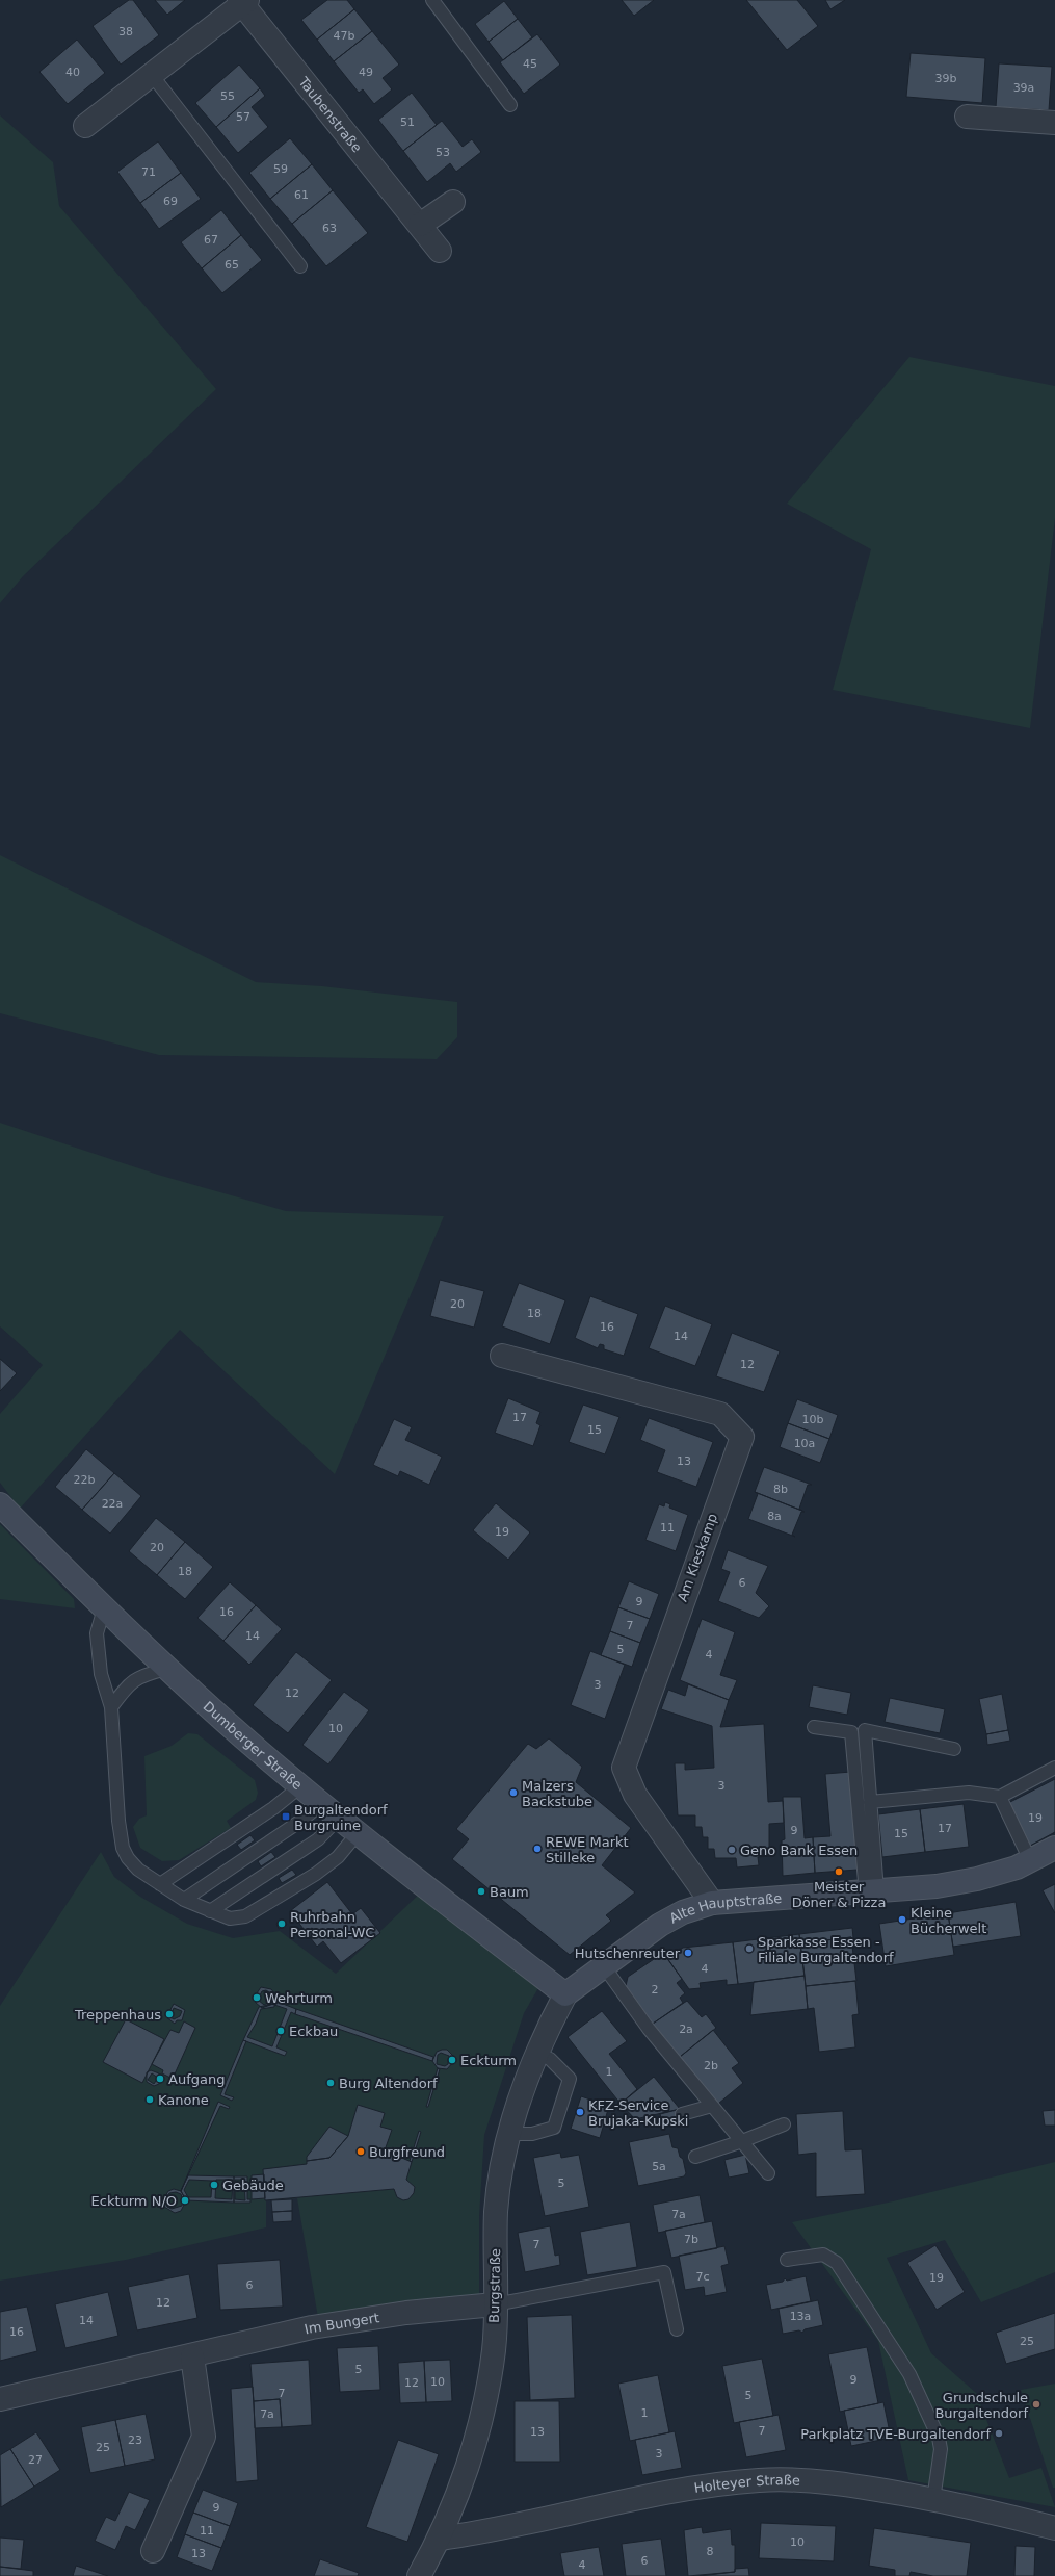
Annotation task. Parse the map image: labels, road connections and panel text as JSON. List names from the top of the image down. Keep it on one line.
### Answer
{"streets":{"main road":["Dumberger Straße","Alte Hauptstraße"],"street":["Taubenstraße","Am Kieskamp","Burgstraße","Im Bungert","Holteyer Straße"]},"crossings":[["Am Kieskamp","Alte Hauptstraße"],["Dumberger Straße","Alte Hauptstraße"],["Dumberger Straße","Burgstraße"],["Alte Hauptstraße","Burgstraße"],["Burgstraße","Im Bungert"],["Burgstraße","Holteyer Straße"]],"places":{"other":["Malzers Backstube","REWE Markt Stilleke","Geno Bank Essen","Meister Döner & Pizza","Baum","Kleine Bücherwelt","Ruhrbahn Personal-WC","Sparkasse Essen - Filiale Burgaltendorf","Hutschenreuter","Wehrturm","Treppenhaus","Eckbau","Eckturm","Aufgang","Burg Altendorf","Kanone","KFZ-Service Brujaka-Kupski","Burgfreund","Gebäude","Eckturm N/O","Grundschule Burgaltendorf","Parkplatz TVE-Burgaltendorf"],"transit":["Burgaltendorf Burgruine"]},"house_numbers":["38","47b","45","40","49","39b","39a","55","57","51","53","59","71","61","69","63","67","65","20","18","16","14","12","17","10b","15","10a","13","22b","8b","22a","8a","11","19","20","18","6","9","16","7","14","5","4","3","12","10","3","19","17","9","15","4","2","2a","2b","1","5a","5","7a","7b","7","7c","19","6","12","13a","14","16","25","5","9","10","12","7","5","1","7a","7","13","23","25","3","27","9","11","10","8","13","6","4"]}
